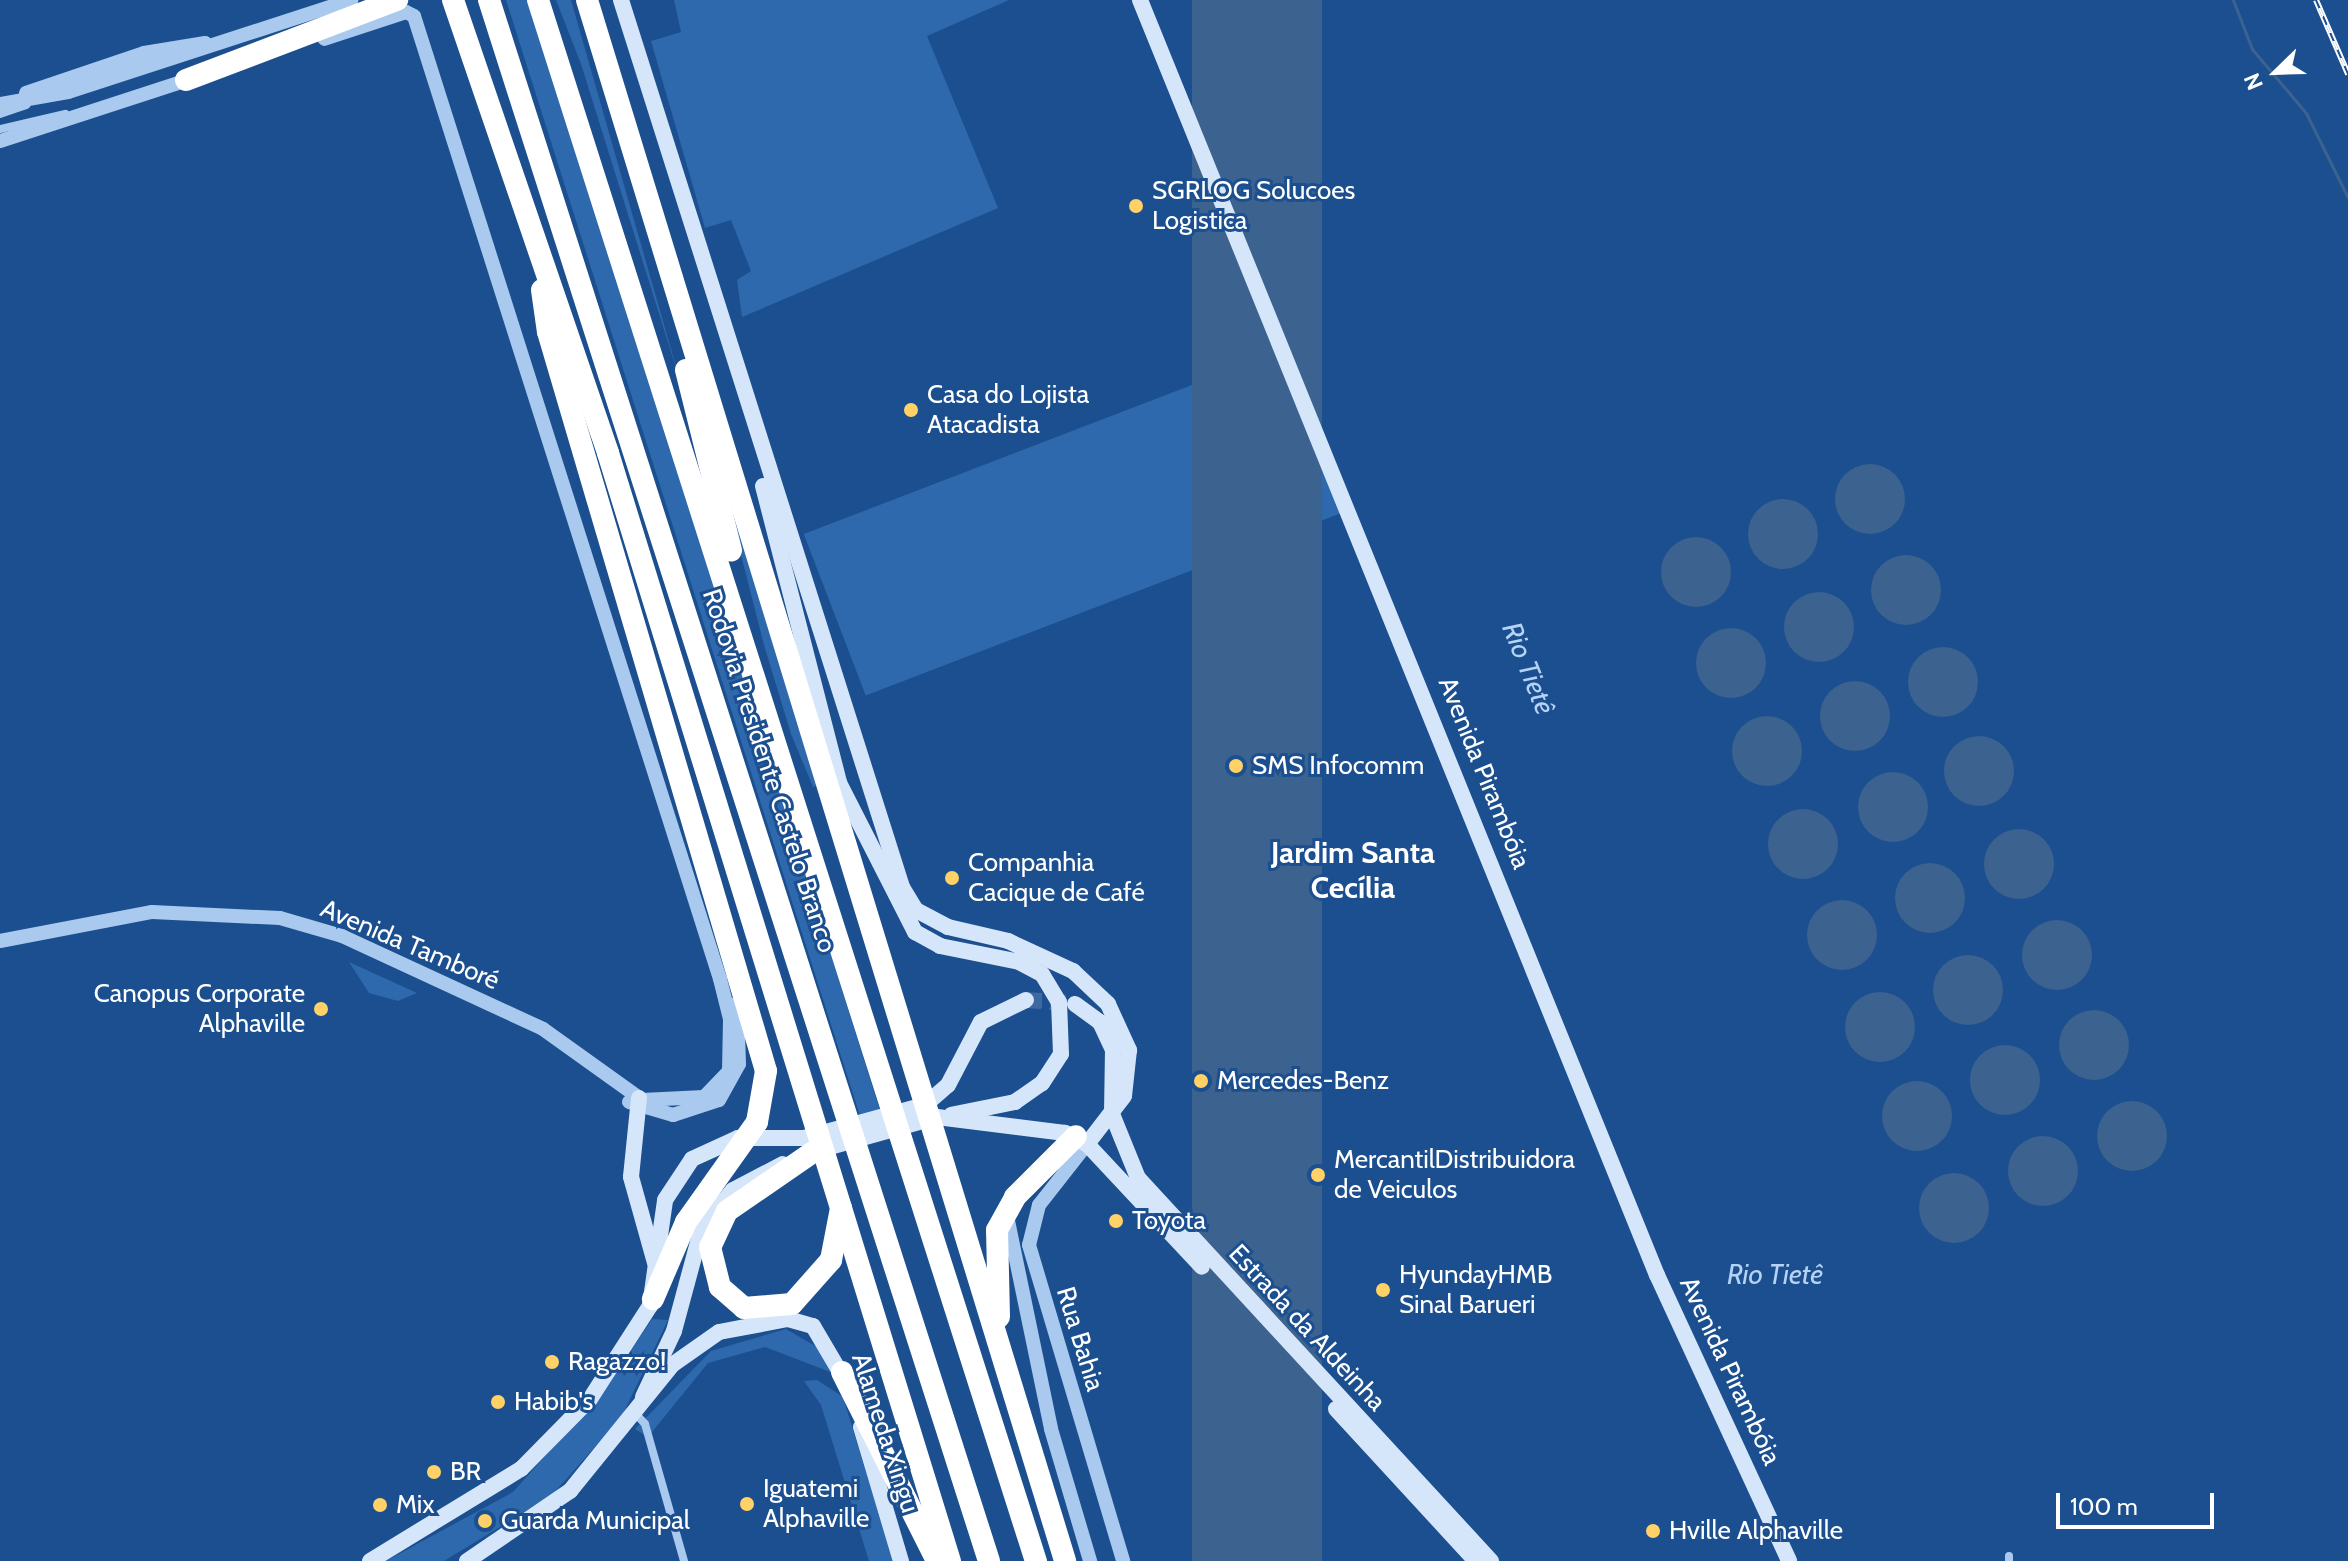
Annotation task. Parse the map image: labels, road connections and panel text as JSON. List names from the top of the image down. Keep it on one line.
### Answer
{"streets":{"highway":["Rodovia Presidente Castelo Branco"],"main road":["Avenida Pirambóia","Estrada da Aldeinha","Alameda Xingu"],"street":["Avenida Tamboré","Rua Bahia"]},"crossings":[["Estrada da Aldeinha","Rua Bahia"]],"districts":["Jardim Santa Cecília"],"water":["Rio Tietê"],"places":["SGRLOG Solucoes Logistica","Casa do Lojista Atacadista","SMS Infocomm","Companhia Cacique de Café","Canopus Corporate Alphaville","Mercedes-Benz","MercantilDistribuidora de Veiculos","Toyota","HyundayHMB Sinal Barueri","Ragazzo!","Habib's","BR","Iguatemi Alphaville","Mix","Guarda Municipal","Hville Alphaville"],"scale_bar":"100 m","north":"bottom left"}
